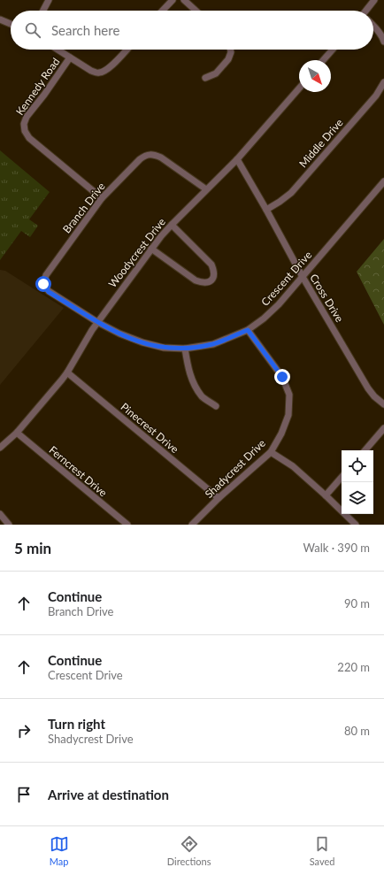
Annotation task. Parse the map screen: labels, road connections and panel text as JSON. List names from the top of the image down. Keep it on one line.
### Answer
{"streets":{"street":["Kennedy Road","Middle Drive","Branch Drive","Woodycrest Drive","Crescent Drive","Cross Drive","Pinecrest Drive","Shadycrest Drive","Ferncrest Drive"]},"crossings":[["Kennedy Road","Branch Drive"],["Middle Drive","Cross Drive"],["Branch Drive","Woodycrest Drive"],["Branch Drive","Crescent Drive"],["Woodycrest Drive","Crescent Drive"],["Woodycrest Drive","Cross Drive"],["Woodycrest Drive","Pinecrest Drive"],["Woodycrest Drive","Ferncrest Drive"],["Crescent Drive","Cross Drive"],["Crescent Drive","Shadycrest Drive"],["Pinecrest Drive","Shadycrest Drive"]],"north":"bottom right","page":{"search":"Search here","heading":["5 min","Walk · 390 m"],"list":[["Continue","Branch Drive","90 m"],["Continue","Crescent Drive","220 m"],["Turn right","Shadycrest Drive","80 m"],"Arrive at destination"],"nav":["Map","Directions","Saved"]}}
